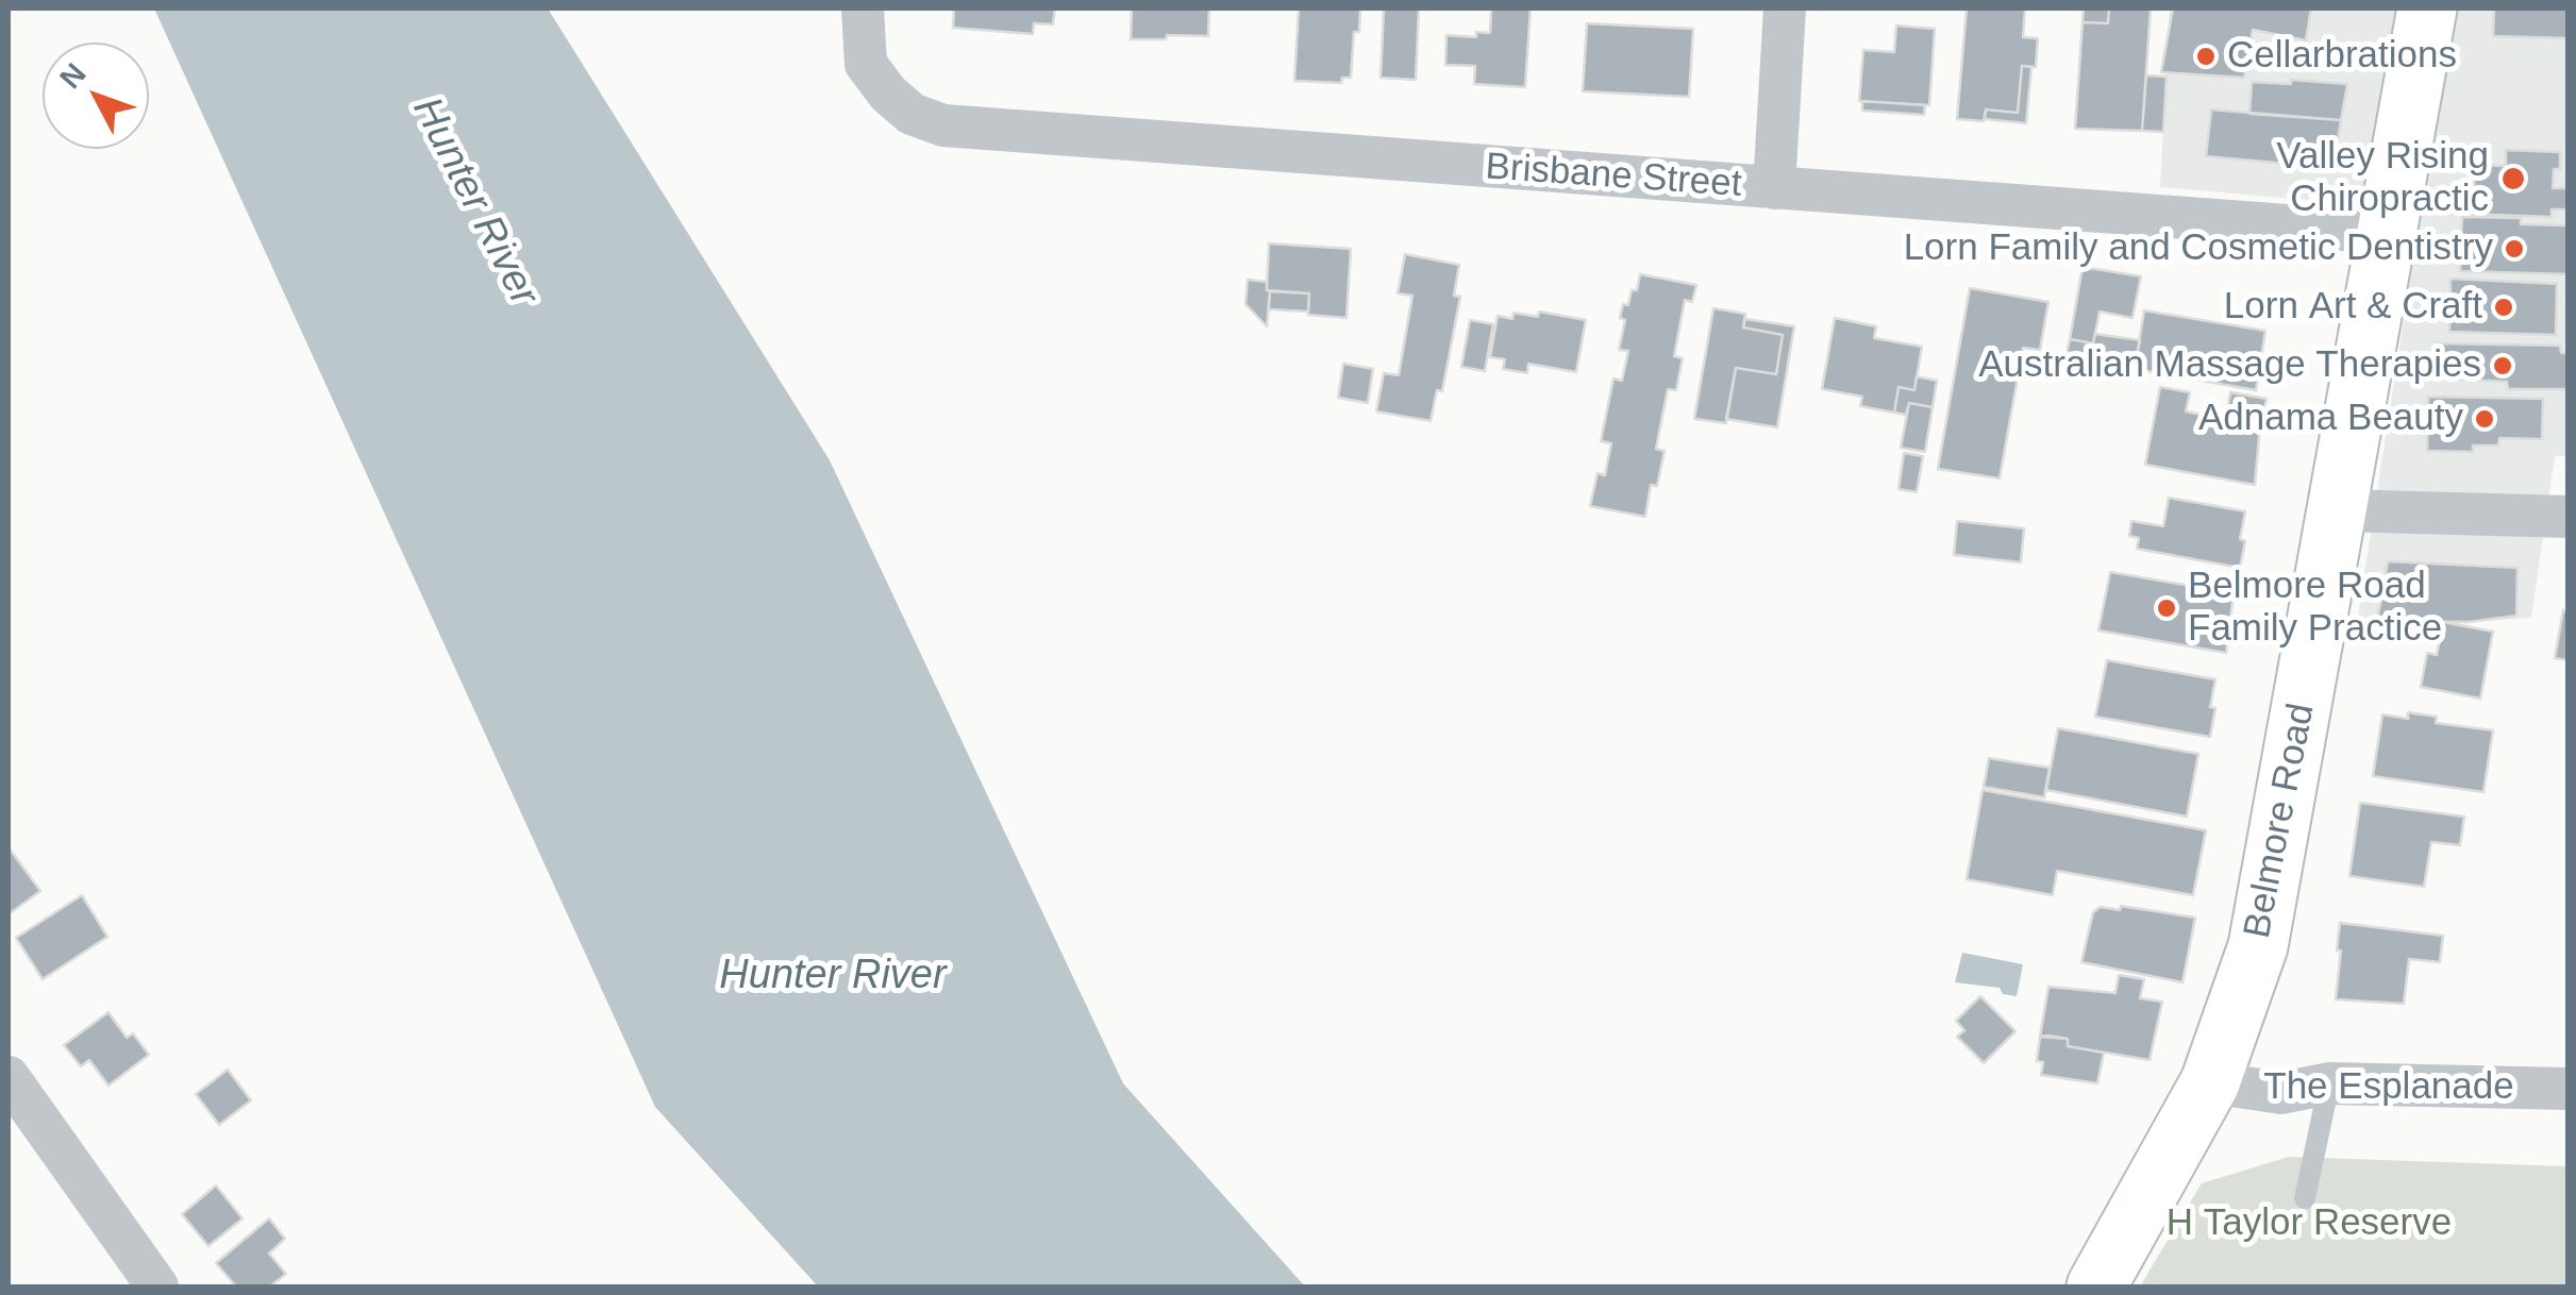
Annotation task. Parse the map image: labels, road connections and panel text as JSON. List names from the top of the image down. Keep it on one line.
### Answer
{"streets":{"main road":["Belmore Road"],"street":["Brisbane Street","The Esplanade"]},"crossings":[["Brisbane Street","Belmore Road"],["Belmore Road","The Esplanade"]],"water":["Hunter River"],"parks":["H Taylor Reserve"],"places":["Cellarbrations","Valley Rising Chiropractic","Lorn Family and Cosmetic Dentistry","Lorn Art & Craft","Australian Massage Therapies","Adnama Beauty","Belmore Road Family Practice"],"north":"top left"}
